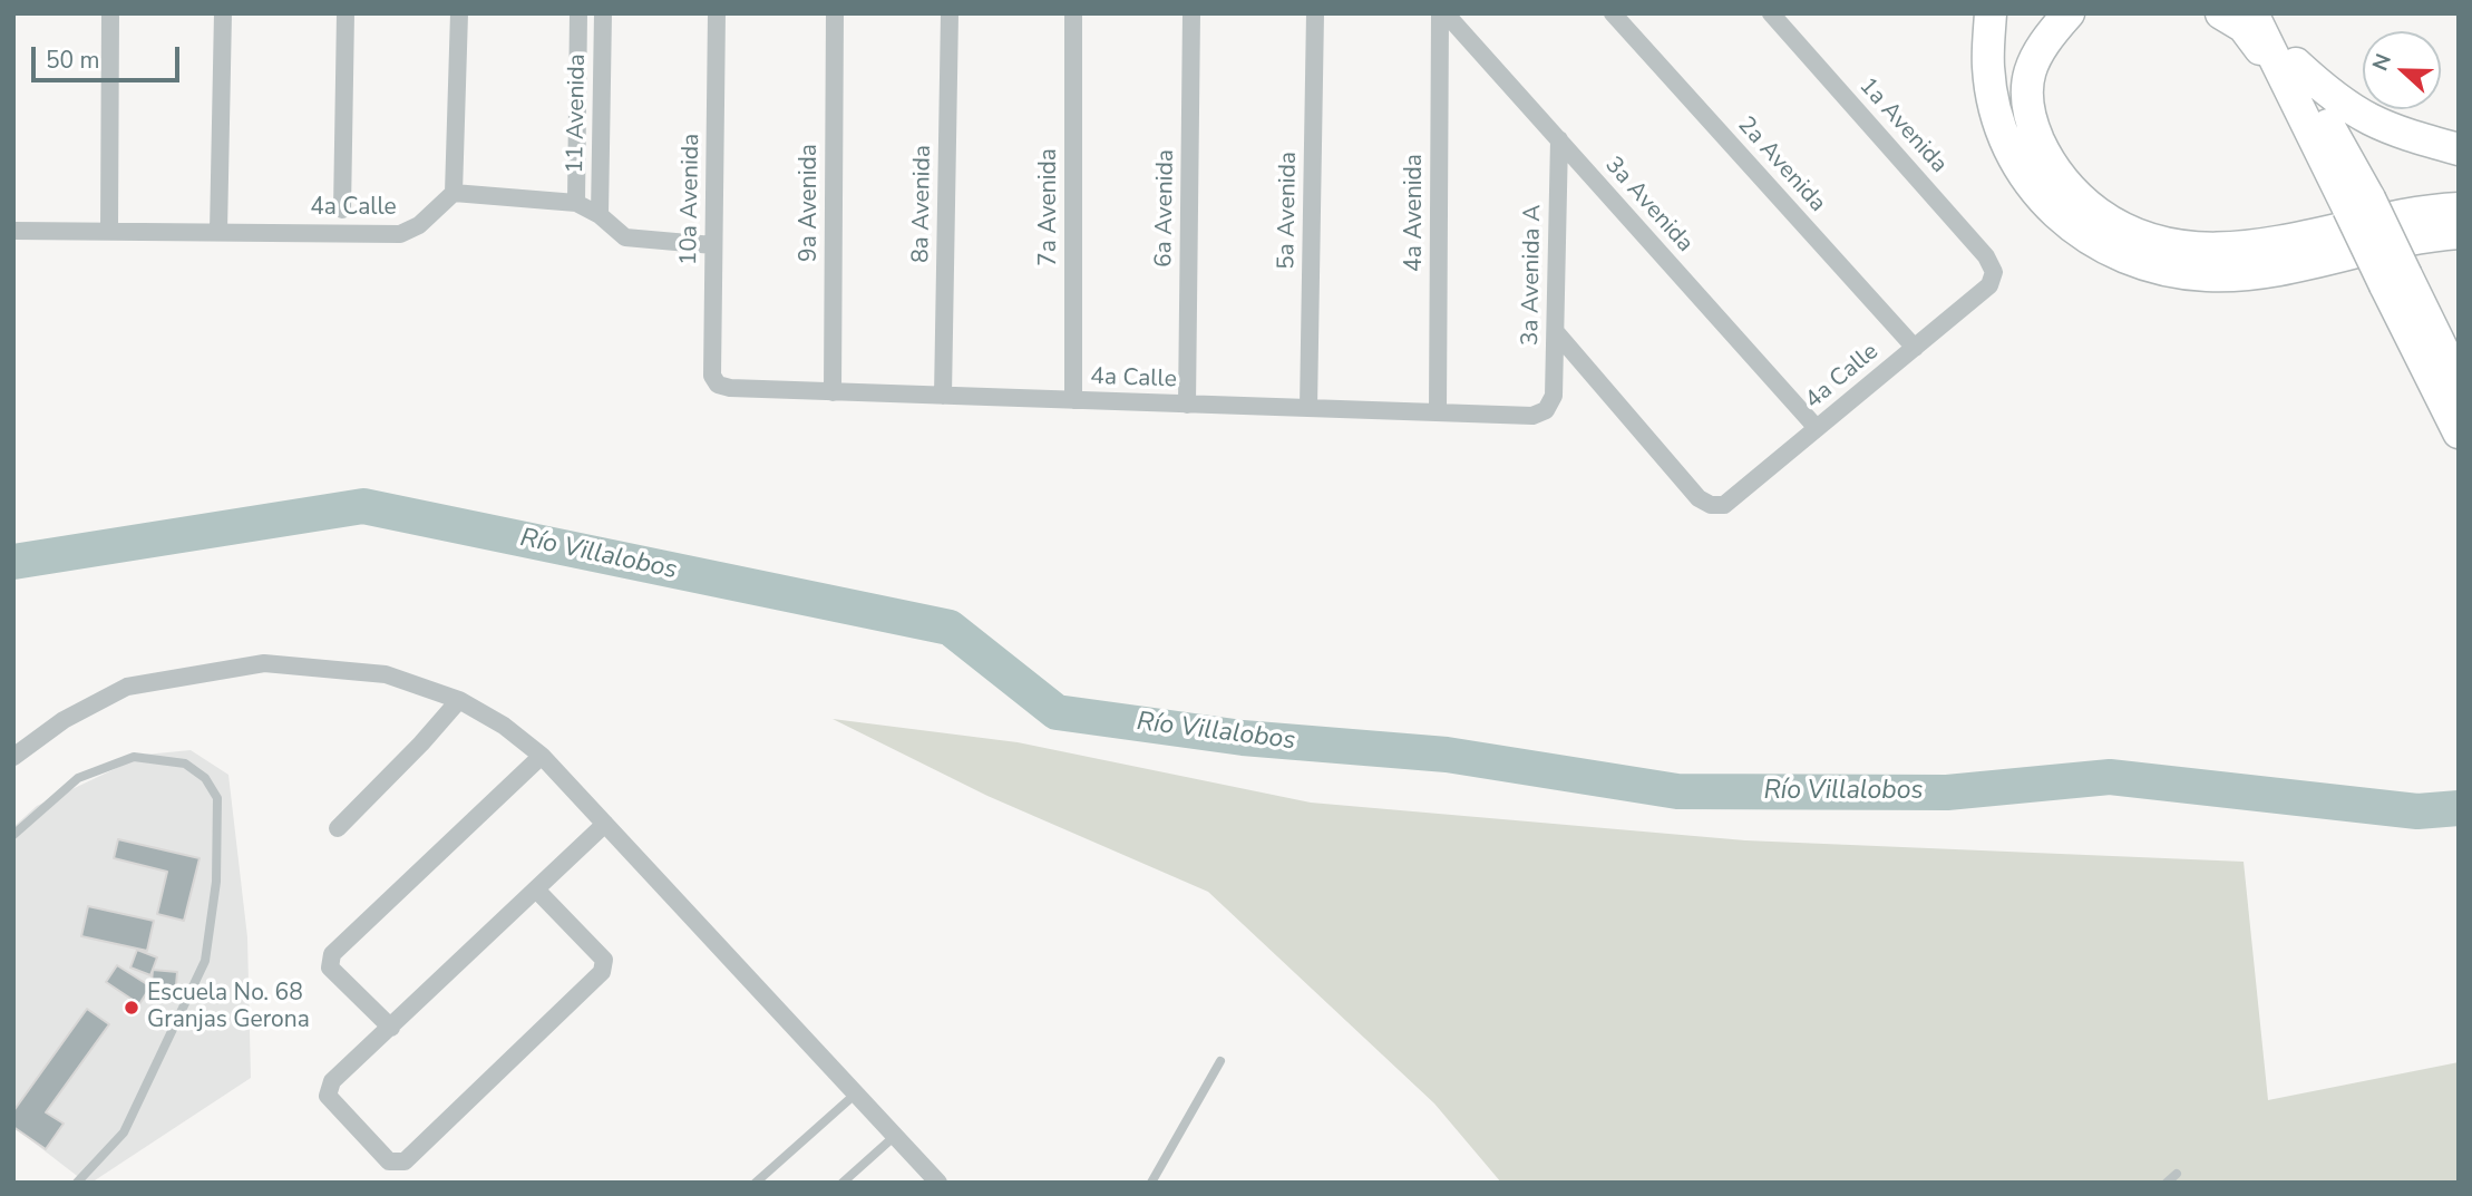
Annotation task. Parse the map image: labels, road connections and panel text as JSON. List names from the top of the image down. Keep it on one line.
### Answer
{"streets":{"street":["11 Avenida","1a Avenida","2a Avenida","10a Avenida","9a Avenida","8a Avenida","3a Avenida","7a Avenida","4a Calle","6a Avenida","5a Avenida","4a Avenida","3a Avenida A"]},"crossings":[["1a Avenida","4a Calle"],["2a Avenida","4a Calle"],["10a Avenida","4a Calle"],["9a Avenida","4a Calle"],["8a Avenida","4a Calle"],["3a Avenida","4a Calle"],["3a Avenida","4a Avenida"],["3a Avenida","3a Avenida A"],["7a Avenida","4a Calle"],["4a Calle","6a Avenida"],["4a Calle","5a Avenida"],["4a Calle","4a Avenida"],["4a Calle","3a Avenida A"]],"water":["Río Villalobos"],"places":["Escuela No. 68 Granjas Gerona"],"scale_bar":"50 m","north":"left"}
